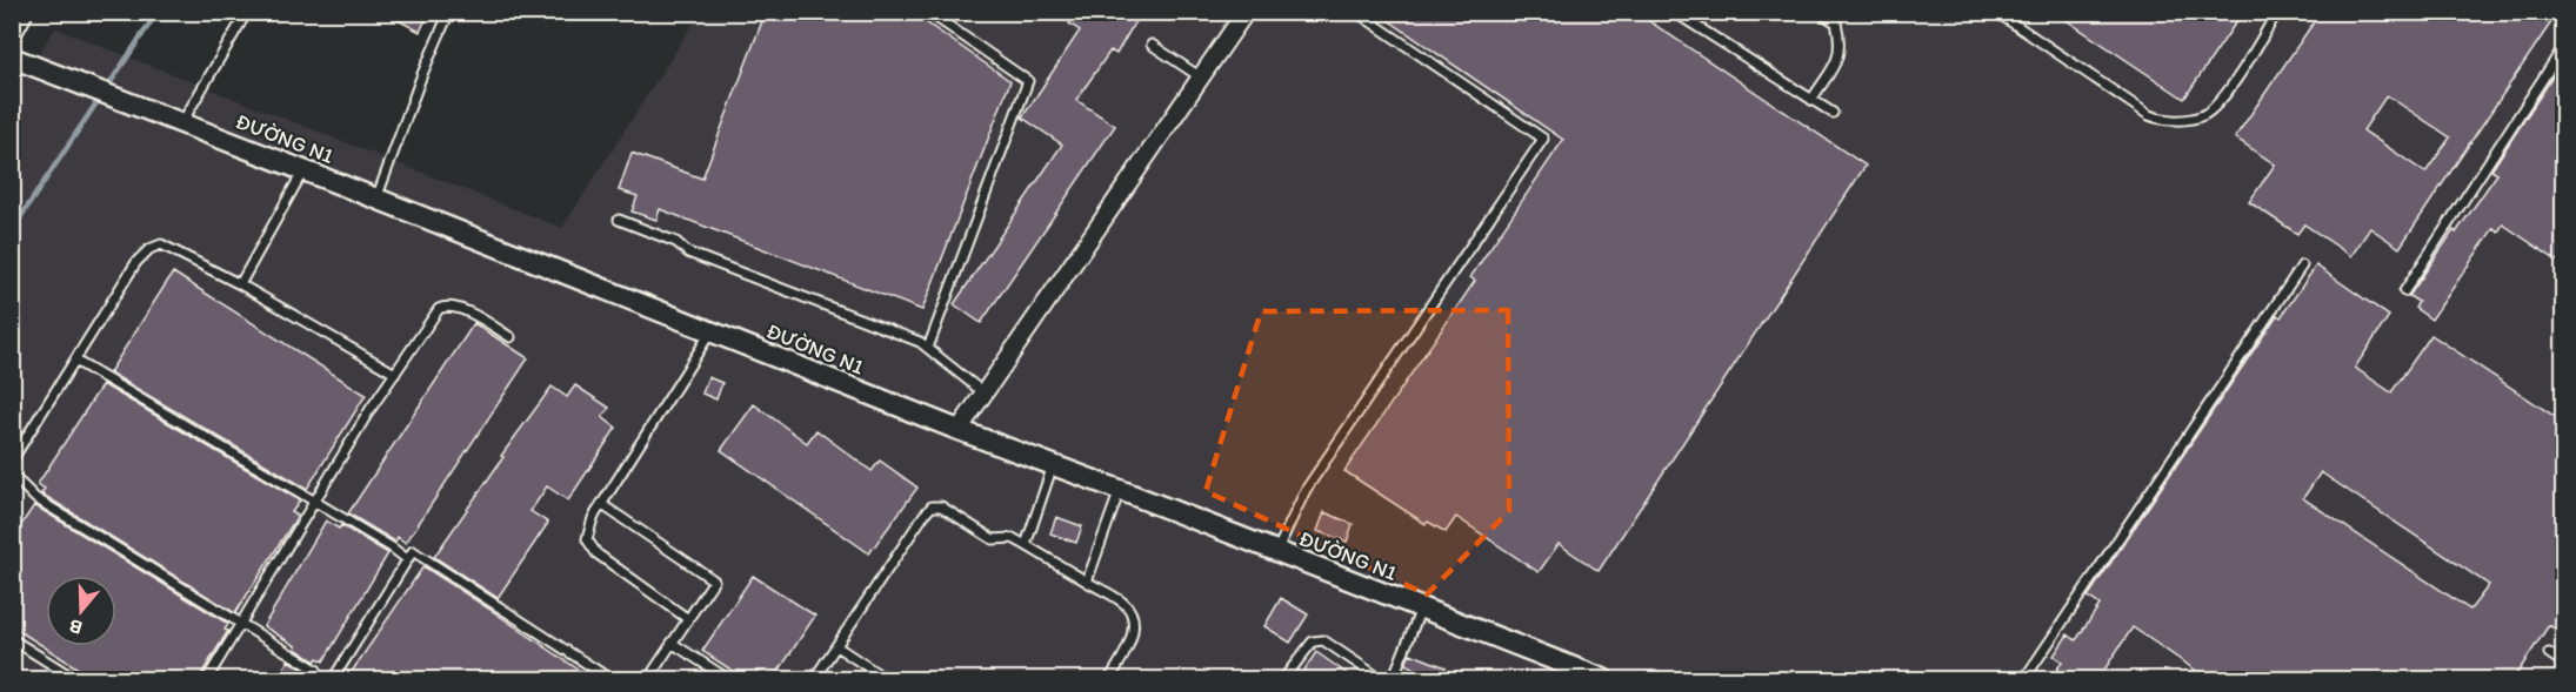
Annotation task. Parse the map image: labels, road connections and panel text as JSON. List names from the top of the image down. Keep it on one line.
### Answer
{"streets":{"street":["ĐƯỜNG N1"]},"north":"bottom"}
